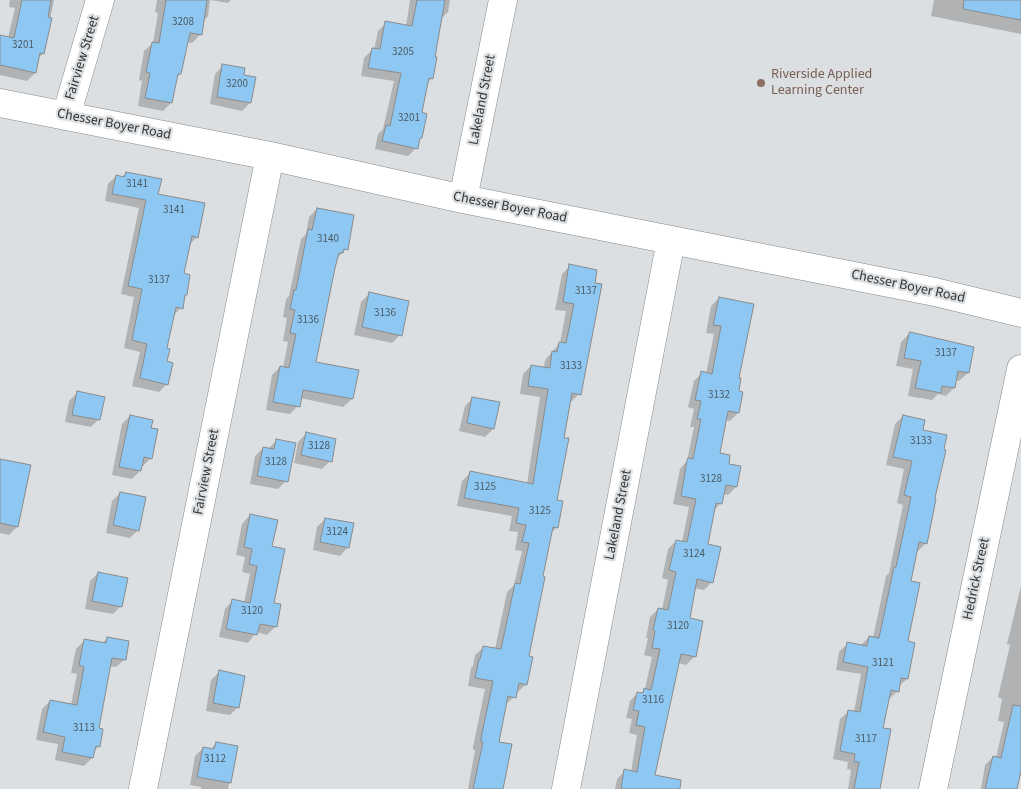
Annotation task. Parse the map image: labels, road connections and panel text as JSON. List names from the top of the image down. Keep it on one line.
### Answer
{"streets":{"street":["Fairview Street","Lakeland Street","Chesser Boyer Road","Hedrick Street"]},"crossings":[["Fairview Street","Chesser Boyer Road"],["Lakeland Street","Chesser Boyer Road"]],"places":["Riverside Applied Learning Center"],"house_numbers":["3208","3201","3205","3200","3201","3141","3141","3140","3137","3137","3136","3136","3137","3133","3132","3133","3128","3128","3128","3125","3125","3124","3124","3120","3120","3121","3116","3113","3117","3112"]}
